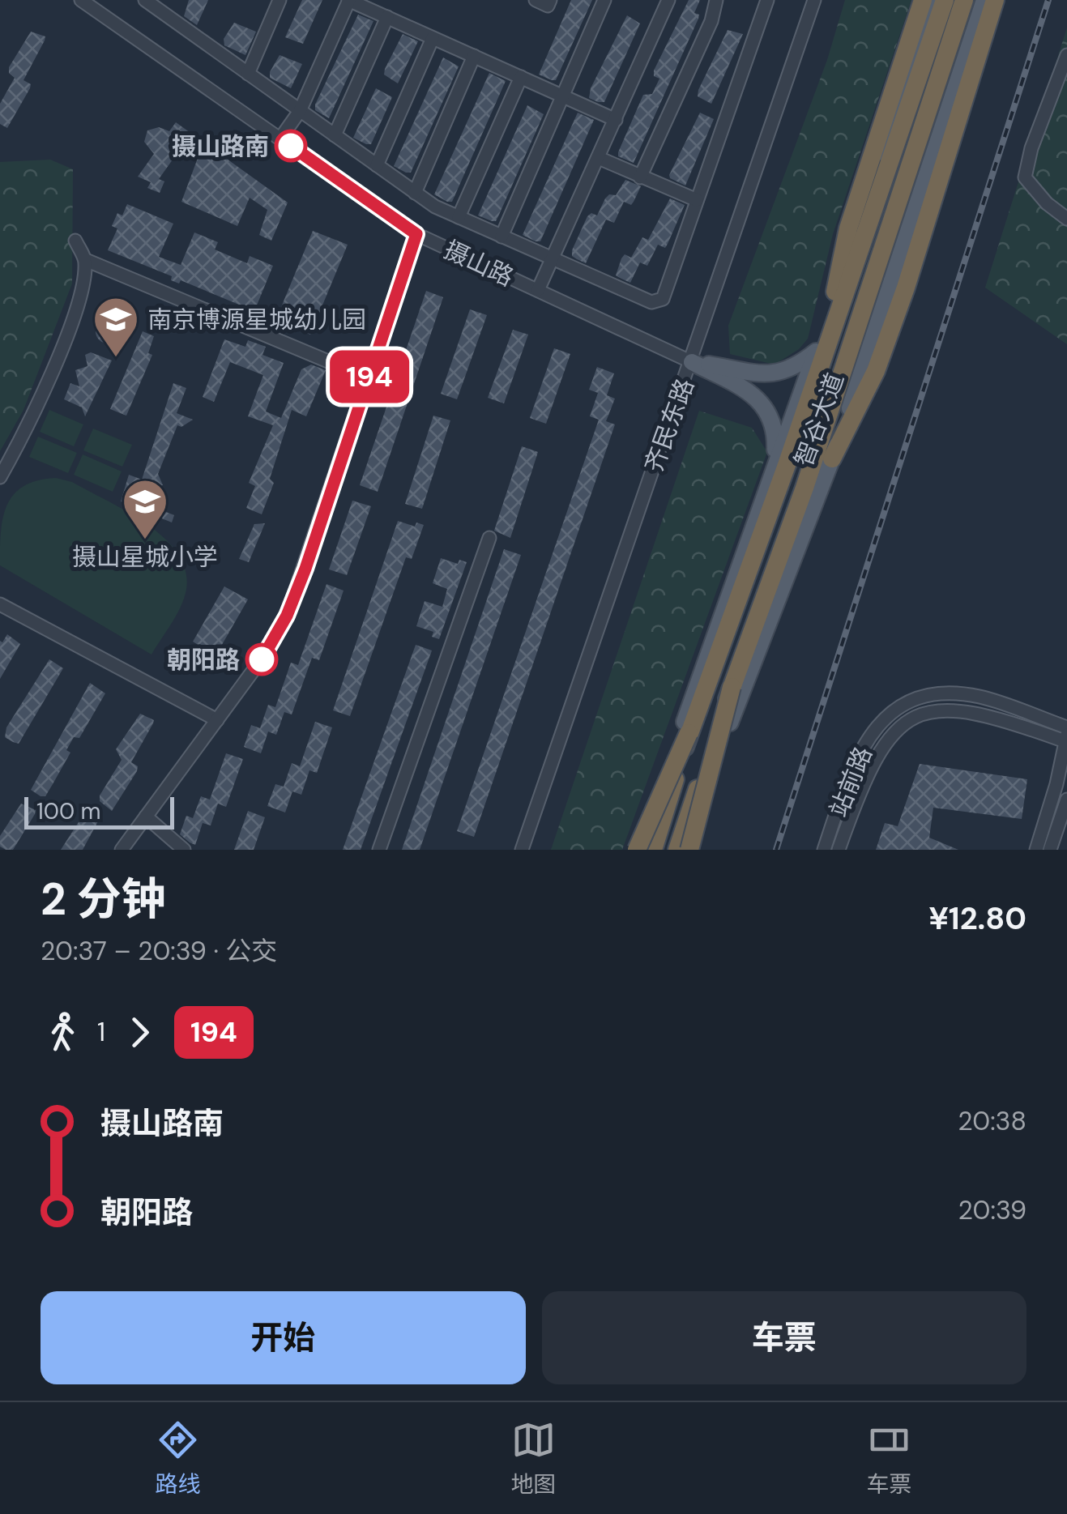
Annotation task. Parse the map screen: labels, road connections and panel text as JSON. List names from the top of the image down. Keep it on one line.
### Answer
{"streets":{"highway":["智谷大道"],"street":["摄山路","齐民东路","站前路"]},"crossings":[["摄山路","齐民东路"]],"places":{"other":["摄山路南","朝阳路"],"school or university":["南京博源星城幼儿园","摄山星城小学"]},"lines":["bus line 194"],"scale_bar":"100 m","page":{"on_map":"194","scale":"100 m","heading":["2 分钟","20:37 – 20:39 · 公交","¥12.80"],"legs":["1","194"],"list":[{"name":"摄山路南","value":"20:38"},{"name":"朝阳路","value":"20:39"}],"buttons":["开始","车票"],"tabs":["路线","地图","车票"]}}
